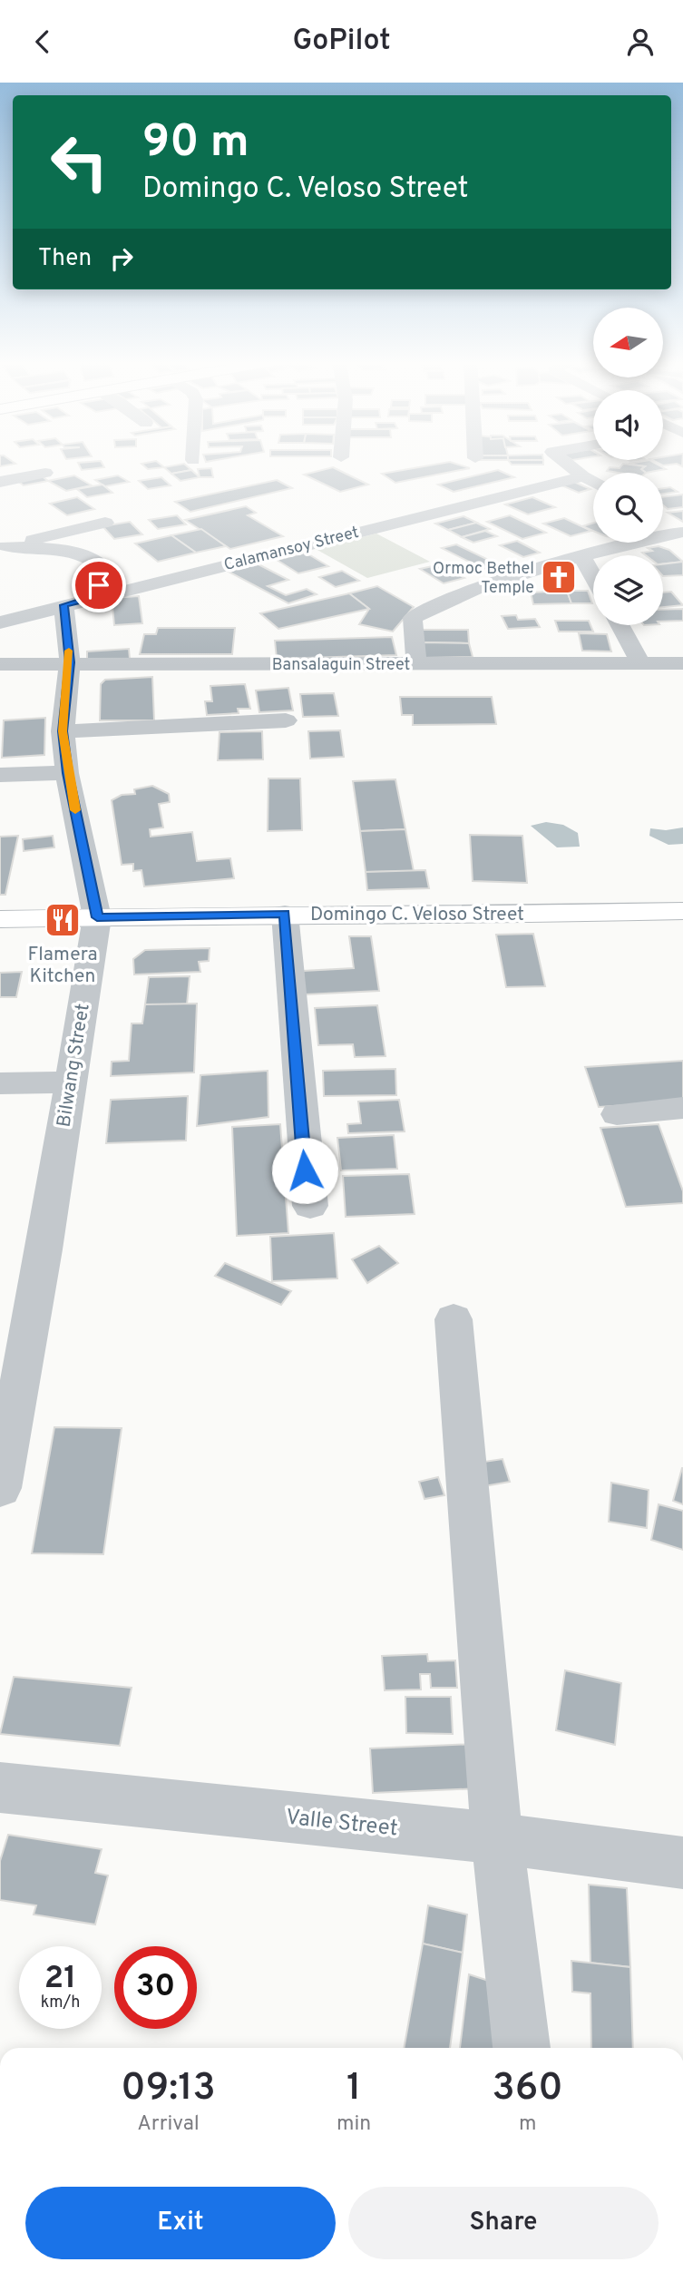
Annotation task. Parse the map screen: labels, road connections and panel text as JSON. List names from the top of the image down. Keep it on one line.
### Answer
{"streets":{"main road":["Domingo C. Veloso Street"],"street":["Calamansoy Street","Bansalaguin Street","Bilwang Street","Valle Street"]},"crossings":[["Calamansoy Street","Bilwang Street"],["Bansalaguin Street","Bilwang Street"],["Domingo C. Veloso Street","Bilwang Street"]],"places":{"church":["Ormoc Bethel Temple"],"restaurant":["Flamera Kitchen"]},"north":"left","page":{"header":"GoPilot","turn":["90 m","Domingo C. Veloso Street"],"then":"Then","speed":"21 km/h","limit":"30","eta":["09:13","Arrival","1","min","360","m"],"buttons":["Exit","Share"]}}
